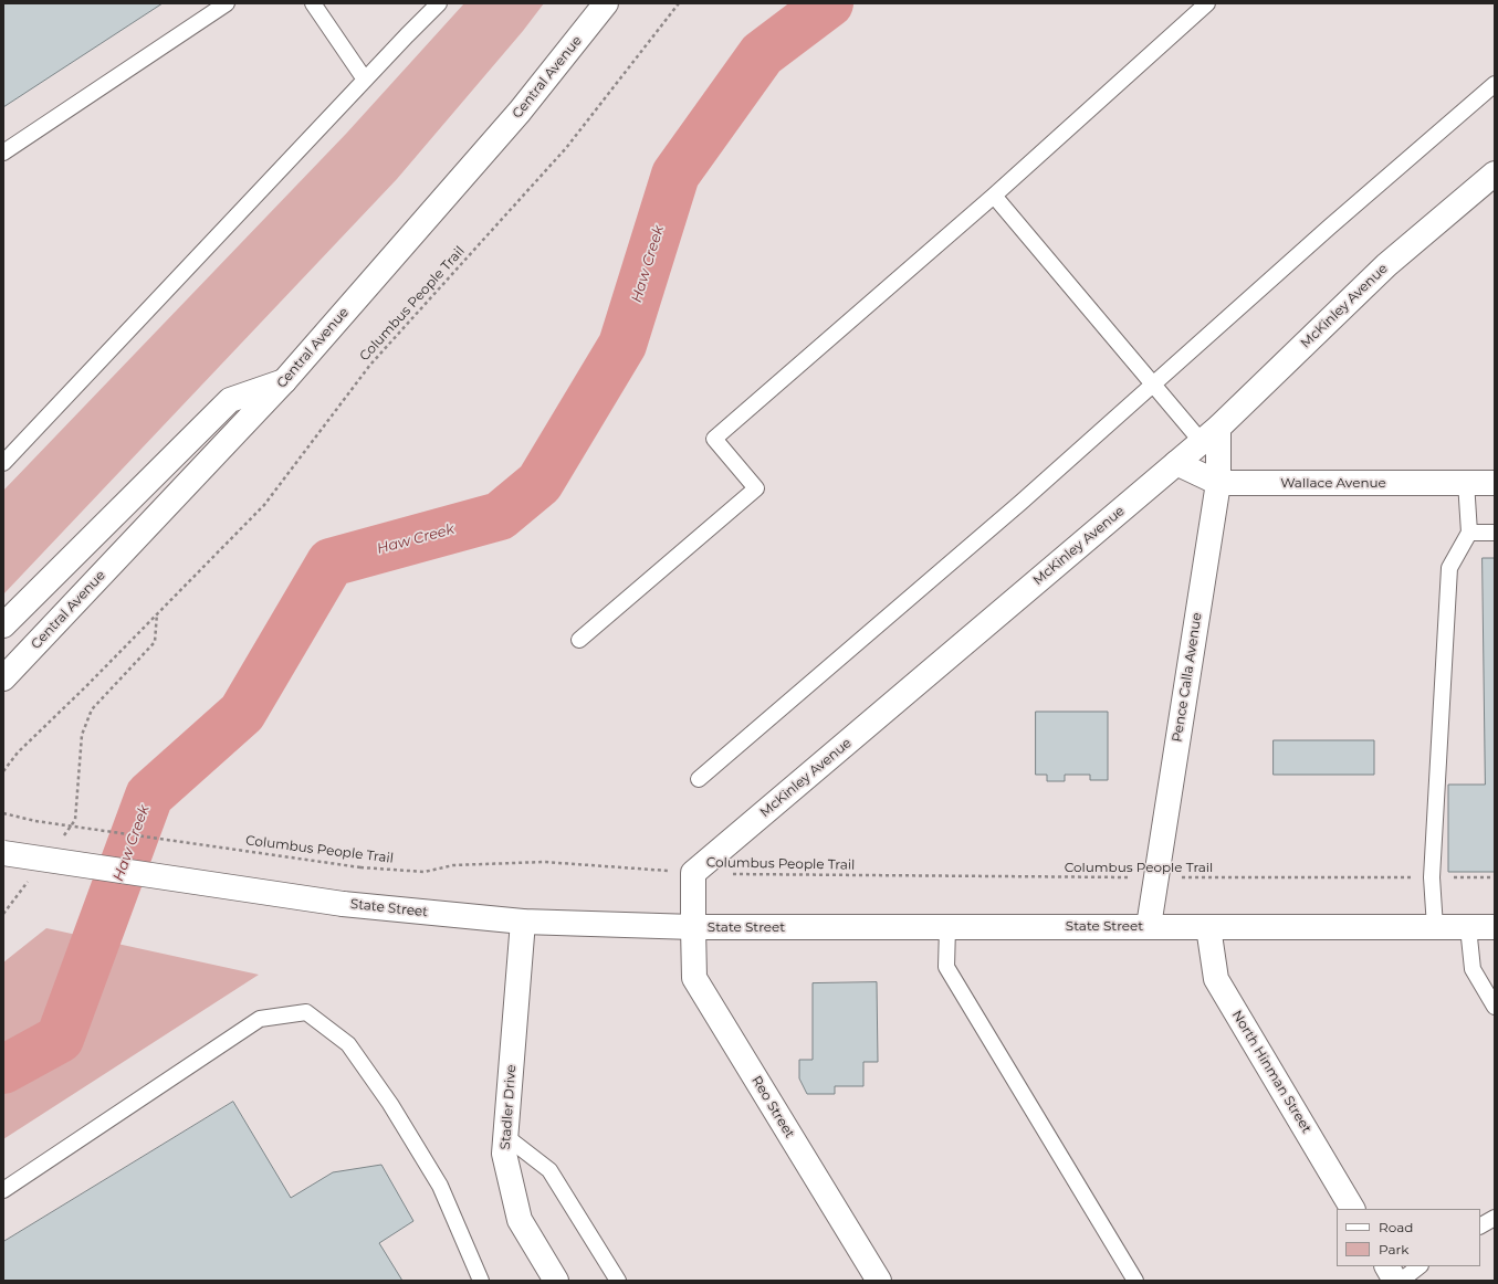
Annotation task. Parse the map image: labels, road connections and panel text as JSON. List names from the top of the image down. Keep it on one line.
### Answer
{"streets":{"main road":["Central Avenue","McKinley Avenue","Wallace Avenue","Pence Calla Avenue","State Street","North Hinman Street","Stadler Drive","Reo Street"],"path":["Columbus People Trail"]},"crossings":[["Columbus People Trail","McKinley Avenue"],["Columbus People Trail","Pence Calla Avenue"],["McKinley Avenue","Wallace Avenue"],["McKinley Avenue","Pence Calla Avenue"],["Wallace Avenue","Pence Calla Avenue"],["Pence Calla Avenue","State Street"],["State Street","North Hinman Street"],["State Street","Stadler Drive"],["State Street","Reo Street"]],"water":["Haw Creek"],"legend":["Road","Park"]}
